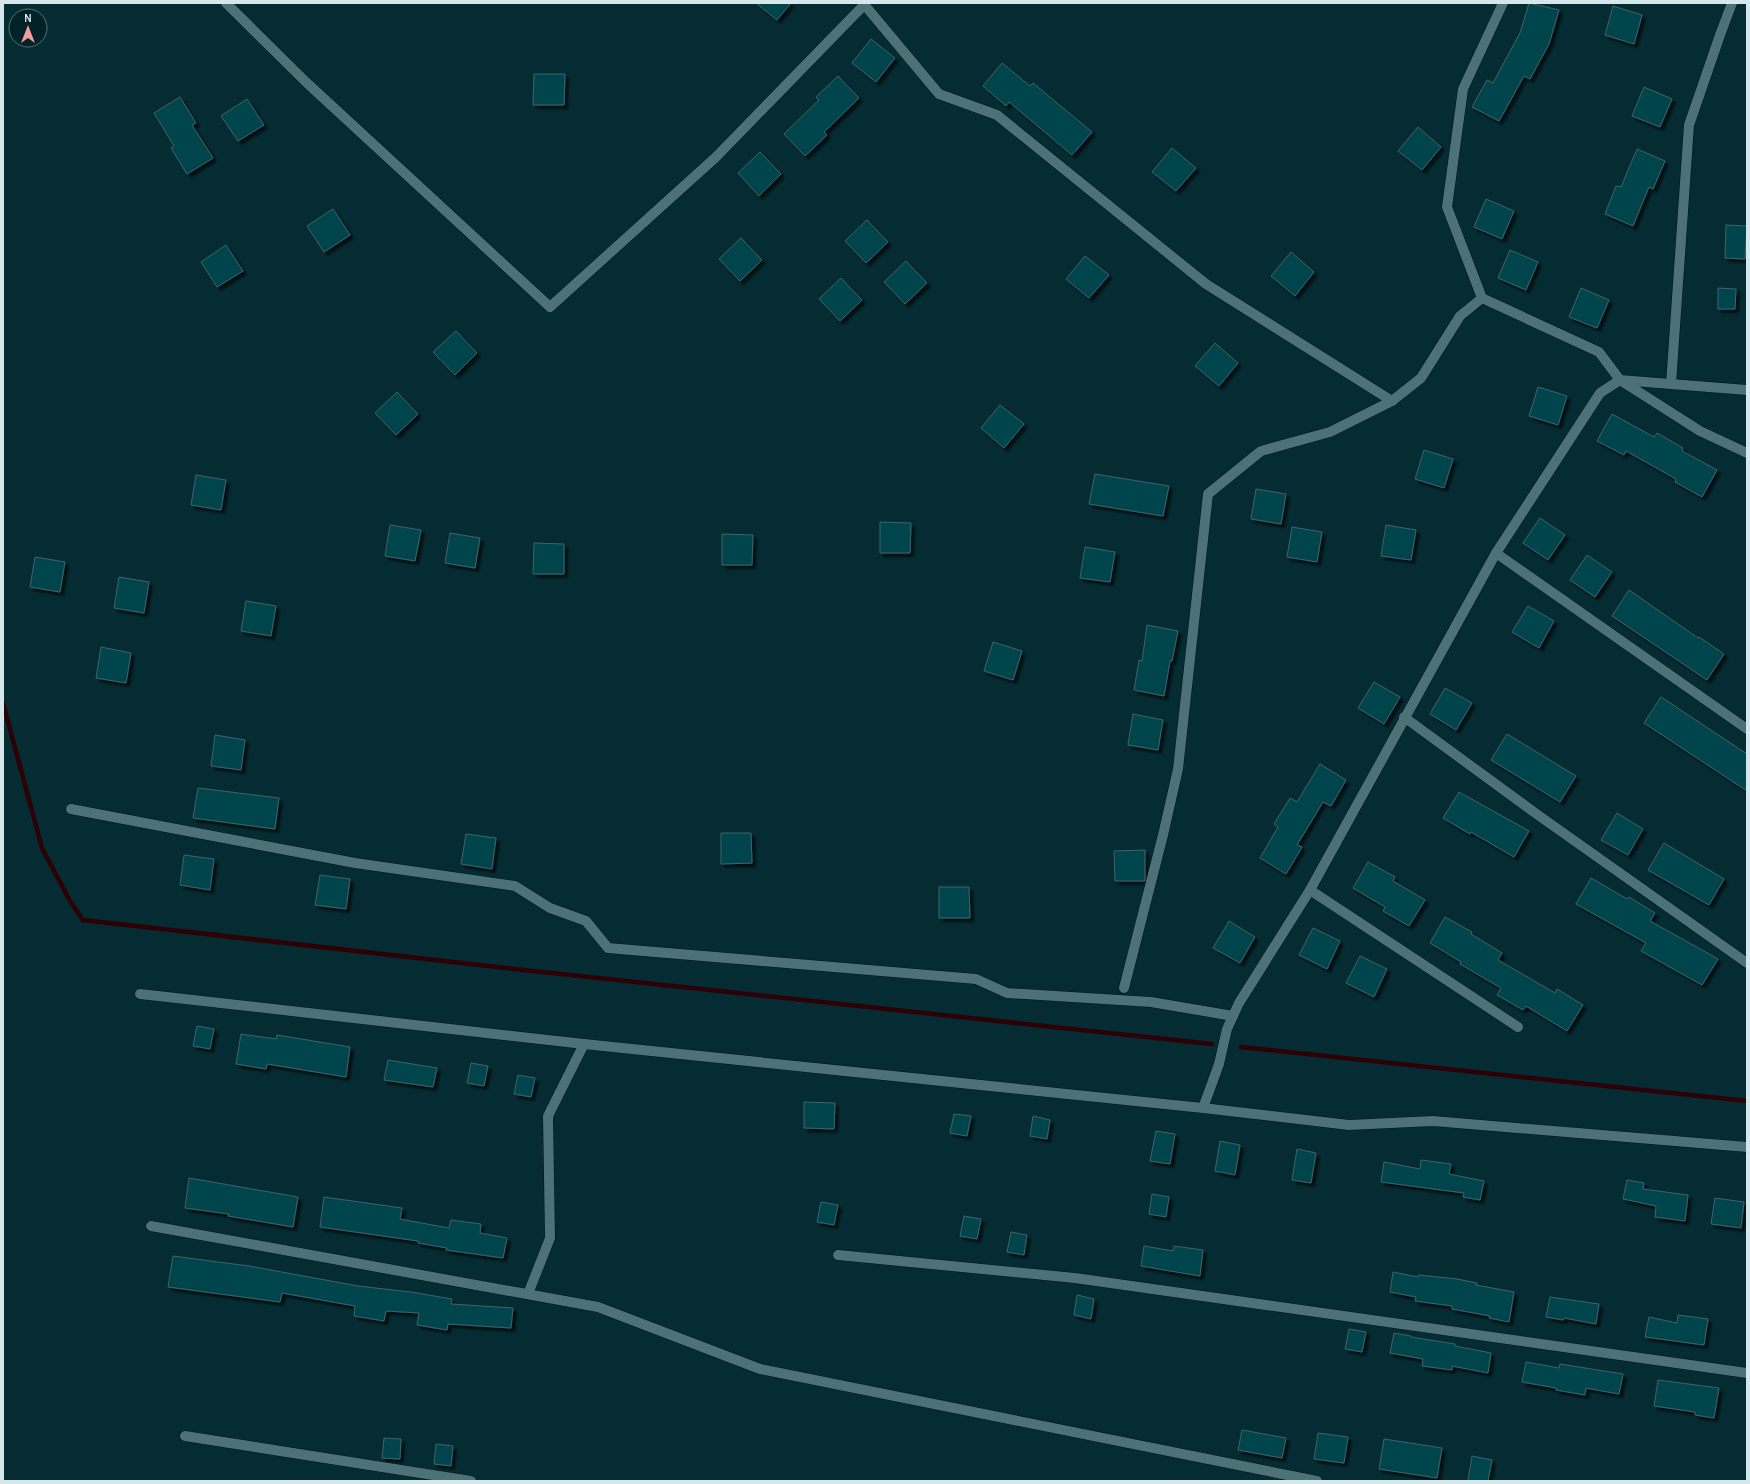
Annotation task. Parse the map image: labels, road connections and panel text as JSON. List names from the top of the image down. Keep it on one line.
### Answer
{"north":"top"}
